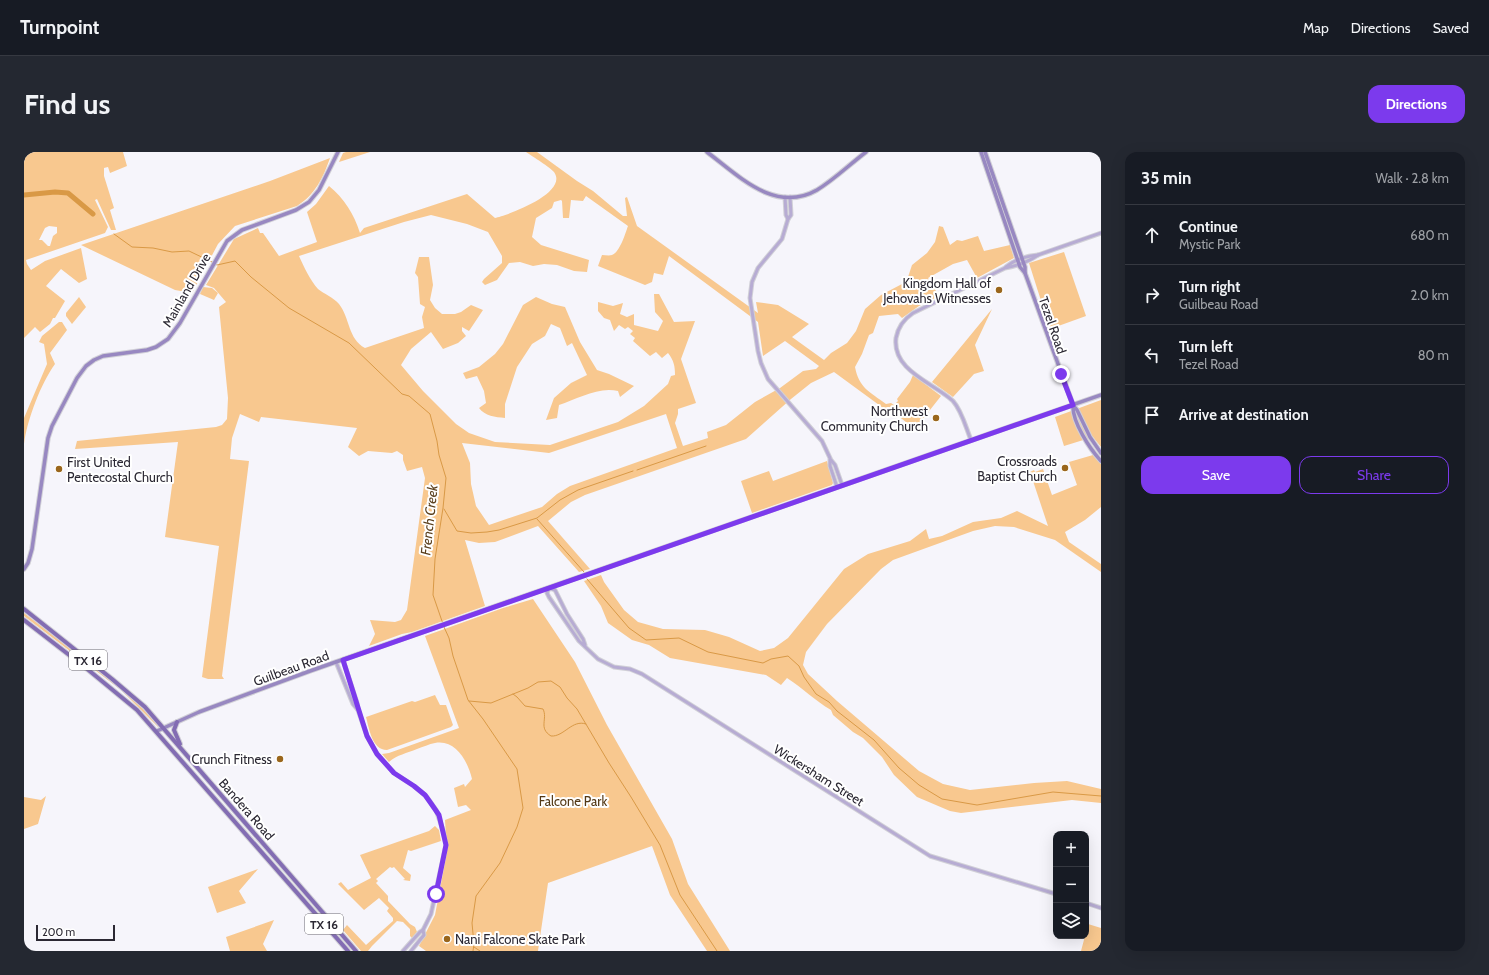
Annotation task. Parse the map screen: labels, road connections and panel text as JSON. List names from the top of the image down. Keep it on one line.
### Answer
{"streets":{"main road":["Mainland Drive","Tezel Road","TX 16","Guilbeau Road","Bandera Road"],"street":["Wickersham Street"]},"crossings":[["Tezel Road","Guilbeau Road"],["Guilbeau Road","Wickersham Street"],["Guilbeau Road","Bandera Road"]],"water":["French Creek"],"parks":["Falcone Park"],"places":["Kingdom Hall of Jehovahs Witnesses","Northwest Community Church","Crossroads Baptist Church","First United Pentecostal Church","Crunch Fitness","Nani Falcone Skate Park"],"scale_bar":"200 m","page":{"header":"Turnpoint","nav":["Map","Directions","Saved"],"buttons":["Directions",["Save","Share"]],"title":"Find us","heading":["35 min","Walk · 2.8 km"],"list":[["Continue","Mystic Park","680 m"],["Turn right","Guilbeau Road","2.0 km"],["Turn left","Tezel Road","80 m"],"Arrive at destination"],"map_buttons":["+","−"],"scale":"200 m"}}
